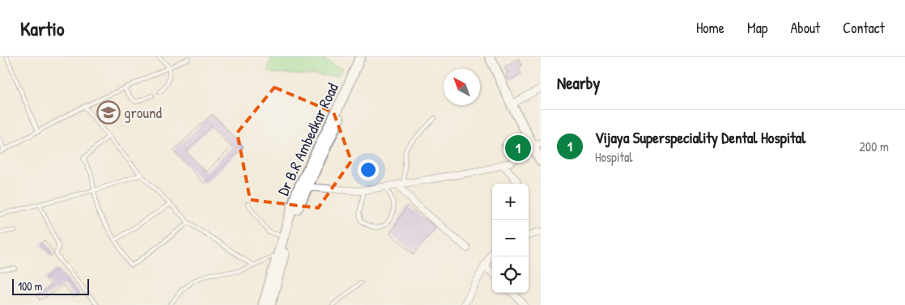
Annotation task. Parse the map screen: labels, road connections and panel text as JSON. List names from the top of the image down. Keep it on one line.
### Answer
{"streets":{"street":["Dr B.R Ambedkar Road"]},"places":{"school or university":["ground"]},"scale_bar":"100 m","north":"top left","page":{"header":"Kartio","nav":["Home","Map","About","Contact"],"heading":"Nearby","list":[{"mark":"1","name":"Vijaya Superspeciality Dental Hospital","note":"Hospital","value":"200 m"}],"pins":"1","map_buttons":["+","−"],"scale":"100 m"}}
